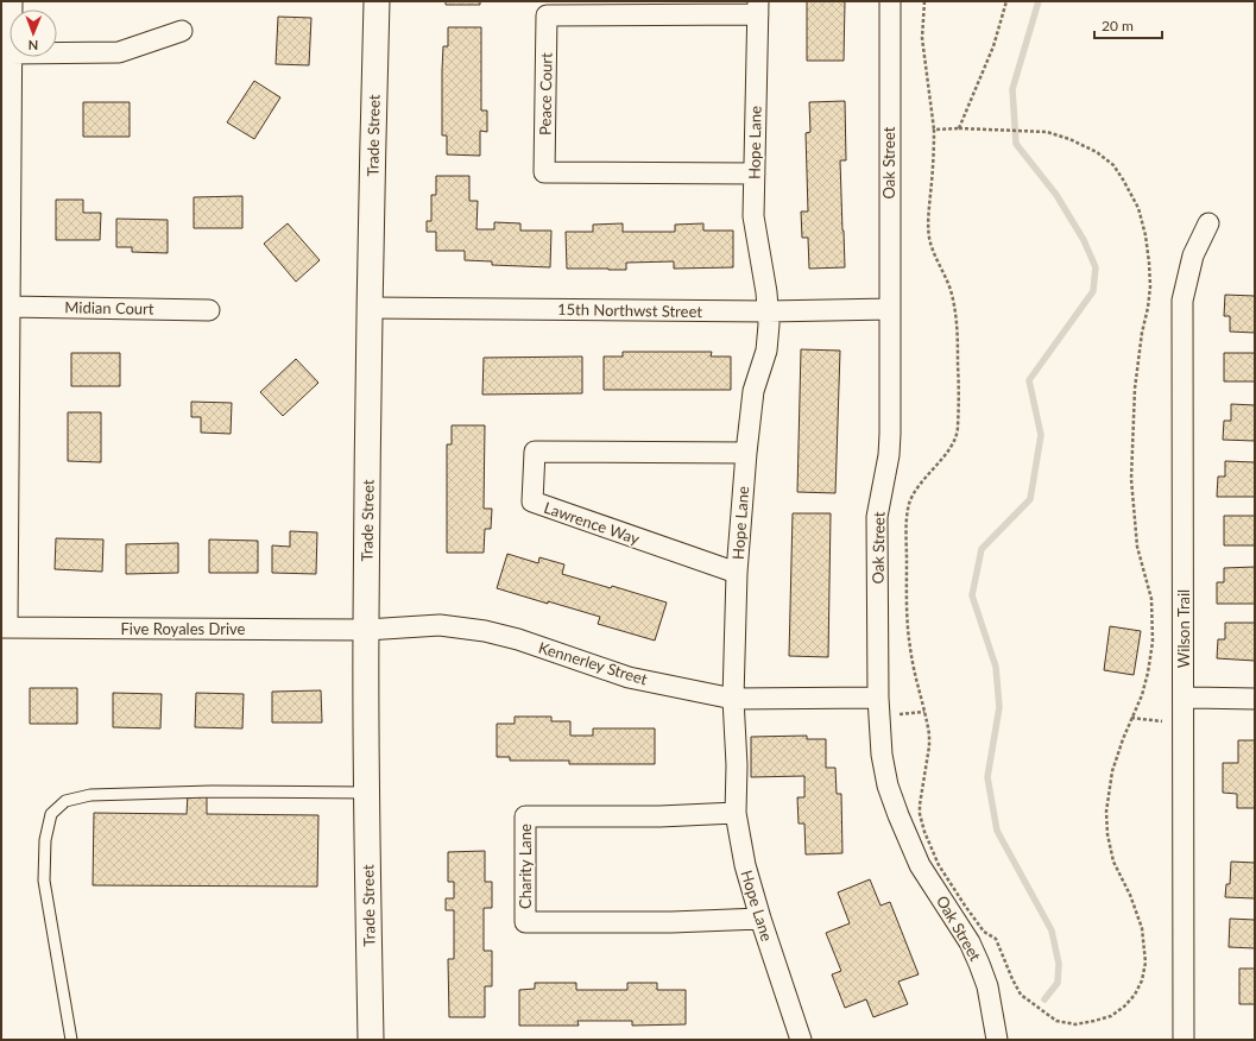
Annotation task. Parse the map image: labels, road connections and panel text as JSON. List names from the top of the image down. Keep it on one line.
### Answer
{"streets":{"street":["Peace Court","Trade Street","Hope Lane","Oak Street","Midian Court","15th Northwst Street","Lawrence Way","Five Royales Drive","Wilson Trail","Kennerley Street","Charity Lane"]},"crossings":[["Peace Court","Hope Lane"],["Trade Street","15th Northwst Street"],["Trade Street","Five Royales Drive"],["Trade Street","Kennerley Street"],["Hope Lane","15th Northwst Street"],["Hope Lane","Lawrence Way"],["Hope Lane","Kennerley Street"],["Hope Lane","Charity Lane"],["Oak Street","15th Northwst Street"],["Oak Street","Kennerley Street"],["Five Royales Drive","Kennerley Street"]],"scale_bar":"20 m","north":"bottom"}
